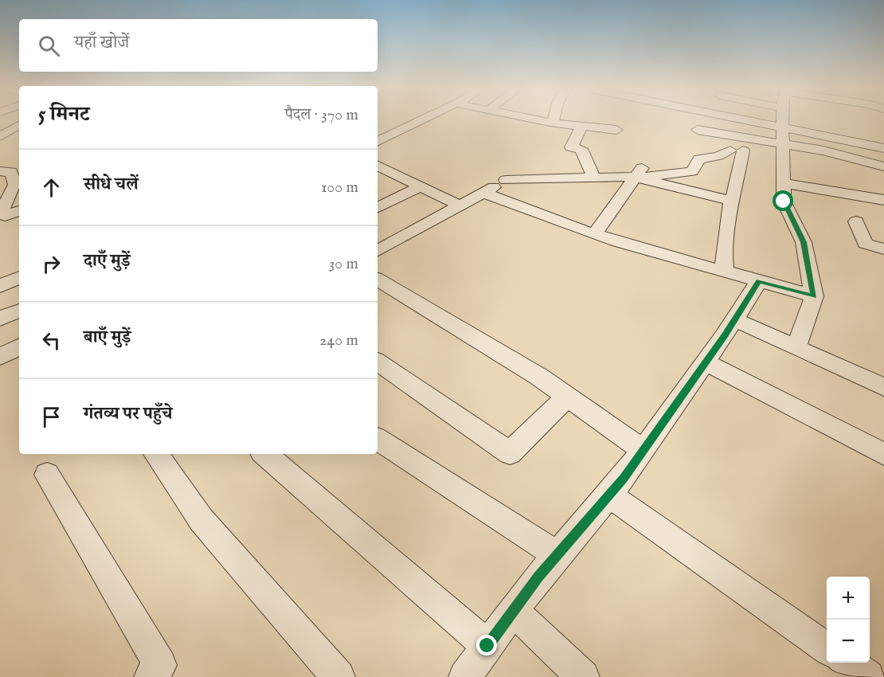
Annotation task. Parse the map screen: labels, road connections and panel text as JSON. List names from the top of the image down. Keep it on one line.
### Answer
{"page":{"search":"यहाँ खोजें","heading":["5 मिनट","पैदल · 370 m"],"list":[["सीधे चलें","100 m"],["दाएँ मुड़ें","30 m"],["बाएँ मुड़ें","240 m"],"गंतव्य पर पहुँचे"],"map_buttons":["+","−"]}}
